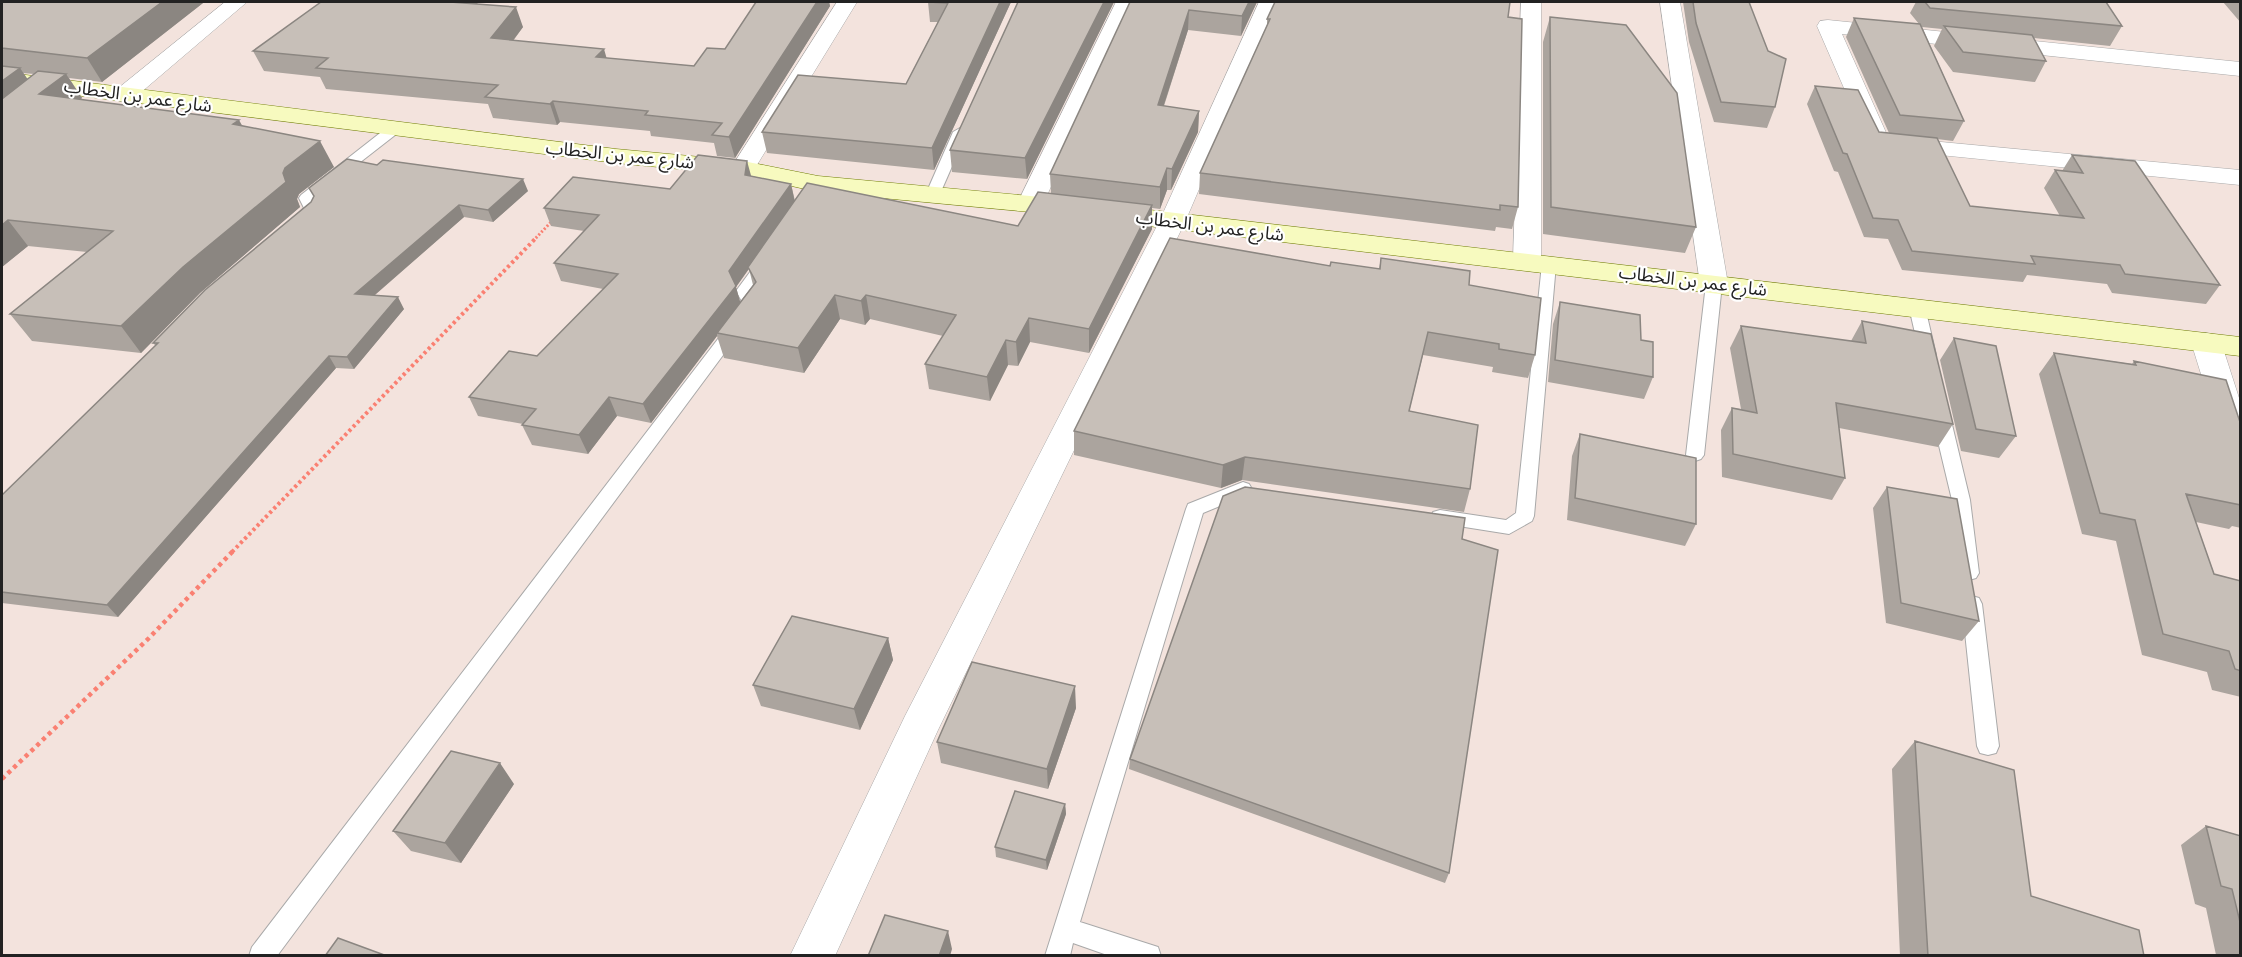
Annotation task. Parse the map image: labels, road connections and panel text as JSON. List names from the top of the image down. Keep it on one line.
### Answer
{"streets":{"main road":["شارع عمر بن الخطاب"]}}
